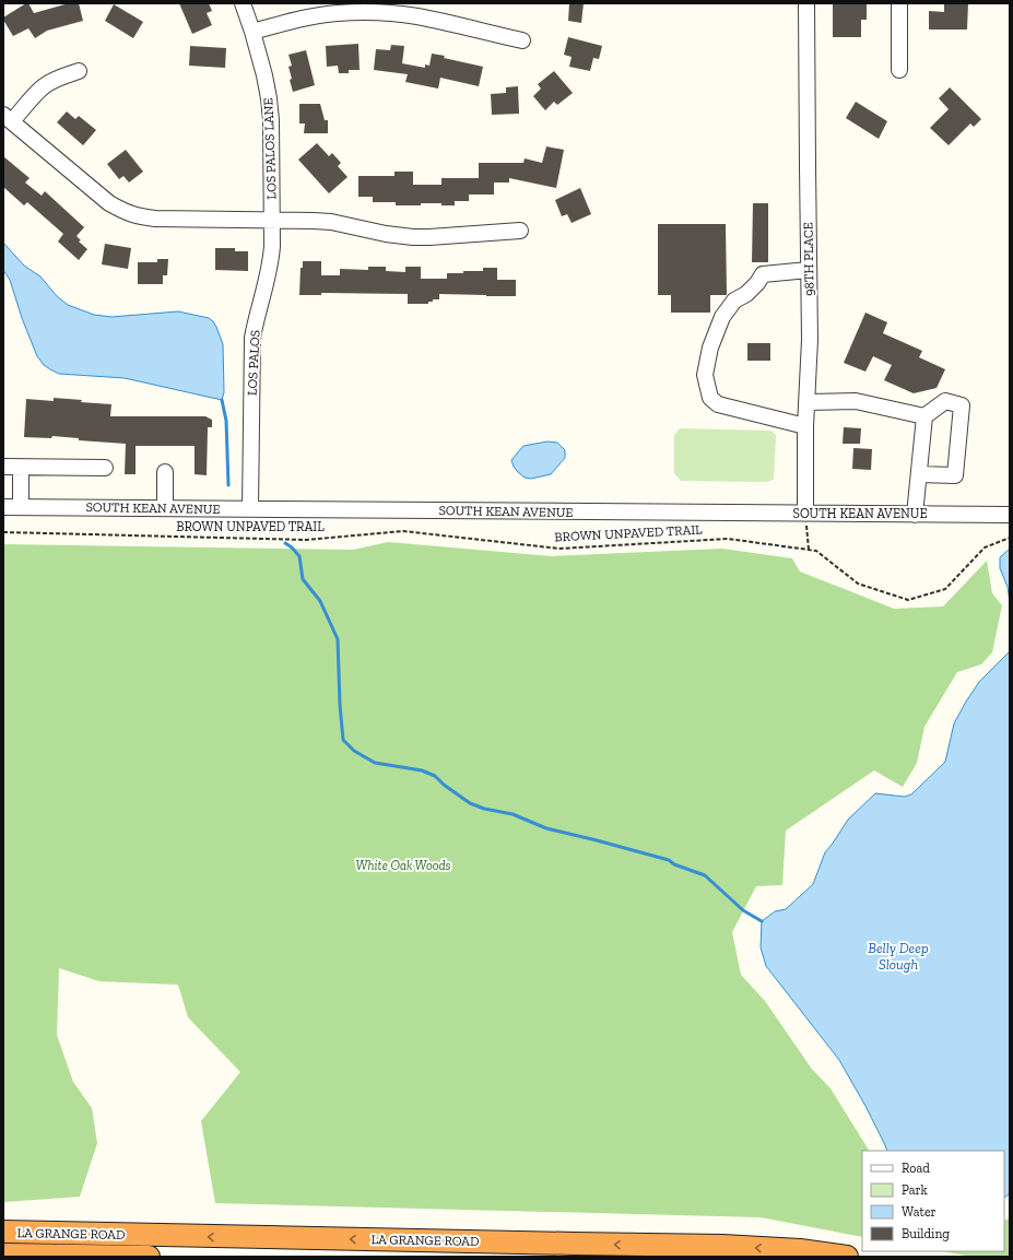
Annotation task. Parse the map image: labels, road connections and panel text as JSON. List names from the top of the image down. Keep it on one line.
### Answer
{"streets":{"highway":["LA GRANGE ROAD"],"street":["LOS PALOS LANE","98TH PLACE","LOS PALOS","SOUTH KEAN AVENUE"],"path":["BROWN UNPAVED TRAIL"]},"crossings":[["LOS PALOS LANE","LOS PALOS"],["98TH PLACE","SOUTH KEAN AVENUE"],["LOS PALOS","SOUTH KEAN AVENUE"]],"one_way":["LA GRANGE ROAD"],"water":["Belly Deep Slough"],"parks":["White Oak Woods"],"legend":["Road","Park","Water","Building"]}
